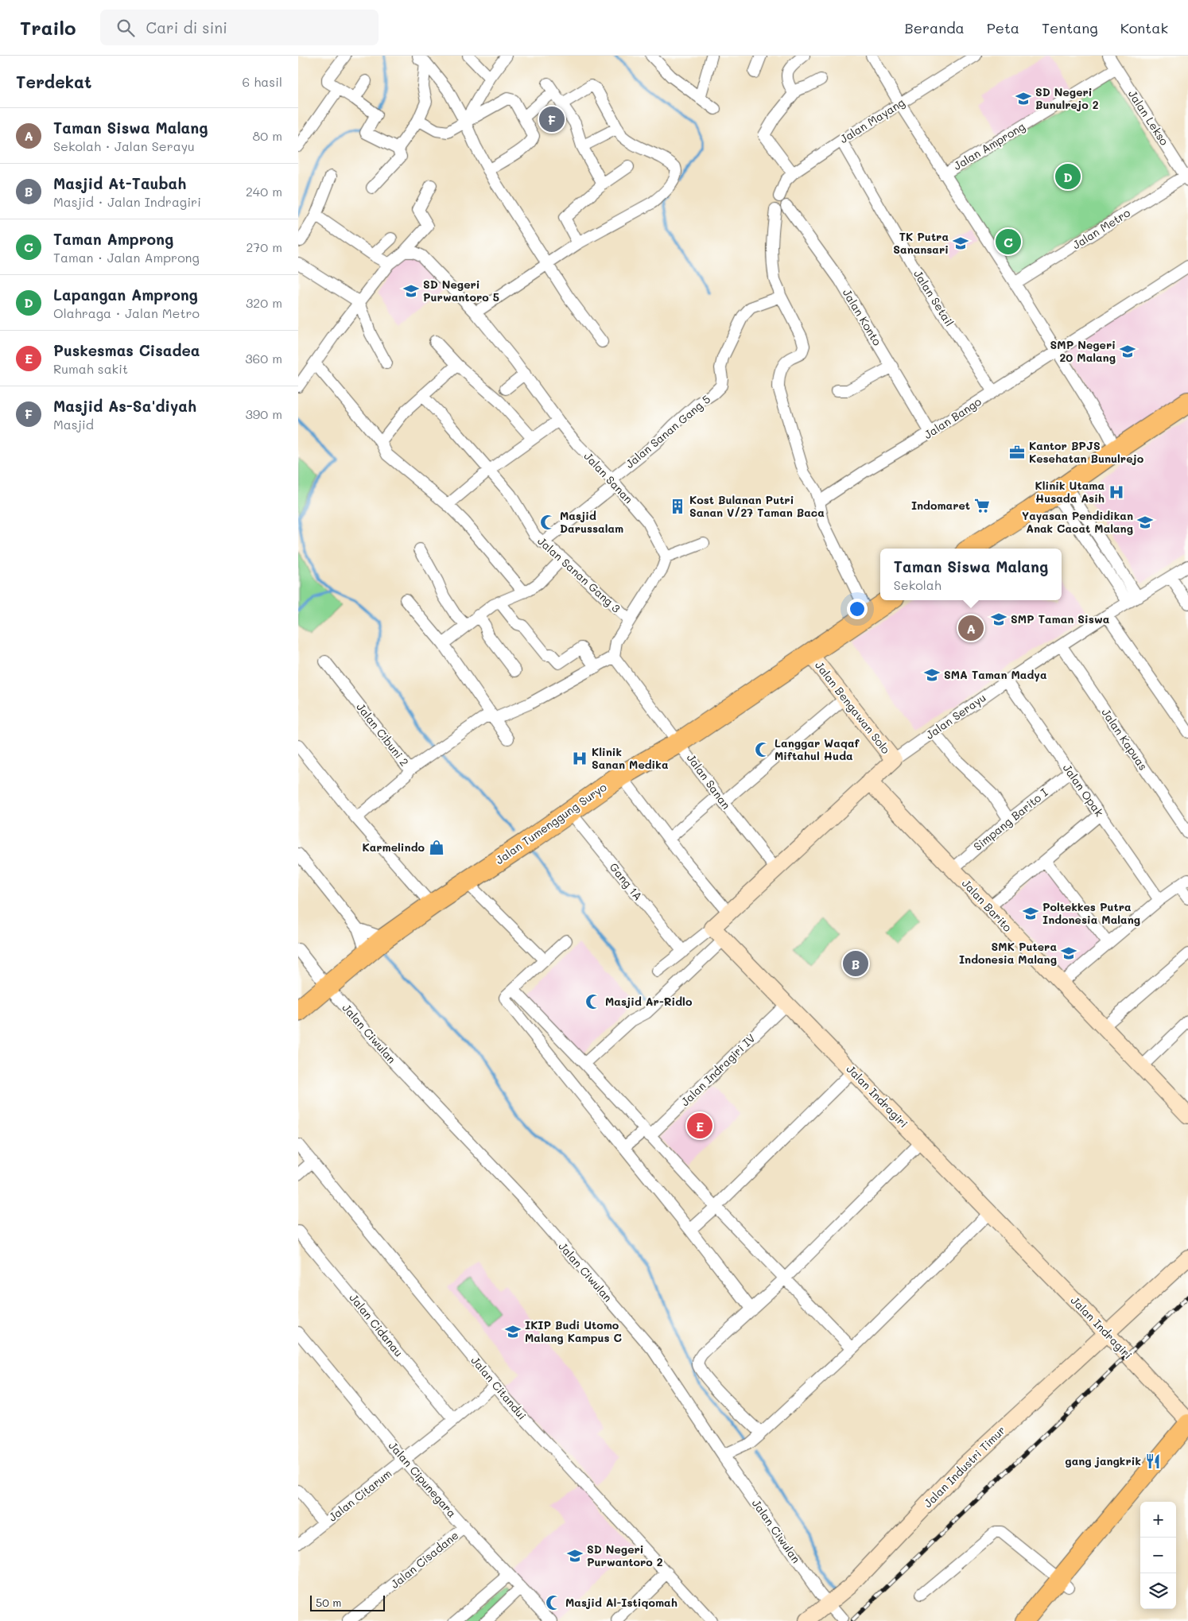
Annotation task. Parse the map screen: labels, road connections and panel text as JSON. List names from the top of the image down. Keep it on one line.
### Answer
{"streets":{"highway":["Jalan Tumenggung Suryo"],"street":["Jalan Lekso","Jalan Mayang","Jalan Amprong","Jalan Metro","Jalan Setail","Jalan Konto","Jalan Bango","Jalan Sanan Gang 5","Jalan Sanan","Jalan Sanan Gang 3","Jalan Bengawan Solo","Jalan Serayu","Jalan Cibuni 2","Jalan Kapuas","Jalan Opak","Simpang Barito I","Gang 1A","Jalan Barito","Jalan Ciwulan","Jalan Indragiri IV","Jalan Indragiri","Jalan Cidanau","Jalan Citandui","Jalan Industri Timur","Jalan Cipunegara","Jalan Citarum","Jalan Cisadane"]},"crossings":[["Jalan Lekso","Jalan Amprong"],["Jalan Lekso","Jalan Metro"],["Jalan Mayang","Jalan Amprong"],["Jalan Mayang","Jalan Setail"],["Jalan Mayang","Jalan Konto"],["Jalan Amprong","Jalan Metro"],["Jalan Amprong","Jalan Bango"],["Jalan Setail","Jalan Bango"],["Jalan Konto","Jalan Bango"],["Jalan Sanan Gang 5","Jalan Sanan"],["Jalan Sanan Gang 5","Jalan Sanan Gang 3"],["Jalan Sanan","Jalan Tumenggung Suryo"],["Jalan Bengawan Solo","Jalan Serayu"],["Jalan Bengawan Solo","Jalan Tumenggung Suryo"],["Jalan Serayu","Jalan Kapuas"],["Jalan Serayu","Jalan Opak"],["Jalan Serayu","Jalan Barito"],["Jalan Opak","Simpang Barito I"],["Simpang Barito I","Jalan Barito"],["Jalan Tumenggung Suryo","Gang 1A"],["Jalan Tumenggung Suryo","Jalan Ciwulan"],["Jalan Ciwulan","Jalan Industri Timur"],["Jalan Indragiri IV","Jalan Indragiri"],["Jalan Indragiri","Jalan Industri Timur"],["Jalan Cidanau","Jalan Citarum"],["Jalan Citandui","Jalan Citarum"],["Jalan Cipunegara","Jalan Citarum"],["Jalan Cipunegara","Jalan Cisadane"]],"places":{"school or university":["SD Negeri Bunulrejo 2","TK Putra Sanansari","SD Negeri Purwantoro 5","SMP Negeri 20 Malang","Yayasan Pendidikan Anak Cacat Malang","SMP Taman Siswa","SMA Taman Madya","Poltekkes Putra Indonesia Malang","SMK Putera Indonesia Malang","IKIP Budi Utomo Malang Kampus C","SD Negeri Purwantoro 2"],"office":["Kantor BPJS Kesehatan Bunulrejo"],"hospital":["Klinik Utama Husada Asih","Klinik Sanan Medika"],"supermarket":["Indomaret"],"building":["Kost Bulanan Putri Sanan V/27 Taman Baca"],"mosque":["Masjid Darussalam","Langgar Waqaf Miftahul Huda","Masjid Ar-Ridlo","Masjid Al-Istiqomah"],"shop":["Karmelindo"],"restaurant":["gang jangkrik"]},"scale_bar":"50 m","page":{"header":"Trailo","search":"Cari di sini","nav":["Beranda","Peta","Tentang","Kontak"],"heading":["Terdekat","6 hasil"],"pins":["F","D","C","A","B","E"],"list":[{"mark":"A","name":"Taman Siswa Malang","note":"Sekolah · Jalan Serayu","value":"80 m"},{"mark":"B","name":"Masjid At-Taubah","note":"Masjid · Jalan Indragiri","value":"240 m"},{"mark":"C","name":"Taman Amprong","note":"Taman · Jalan Amprong","value":"270 m"},{"mark":"D","name":"Lapangan Amprong","note":"Olahraga · Jalan Metro","value":"320 m"},{"mark":"E","name":"Puskesmas Cisadea","note":"Rumah sakit","value":"360 m"},{"mark":"F","name":"Masjid As-Sa'diyah","note":"Masjid","value":"390 m"}],"popup":["Taman Siswa Malang","Sekolah"],"map_buttons":["+","−"],"scale":"50 m"}}
